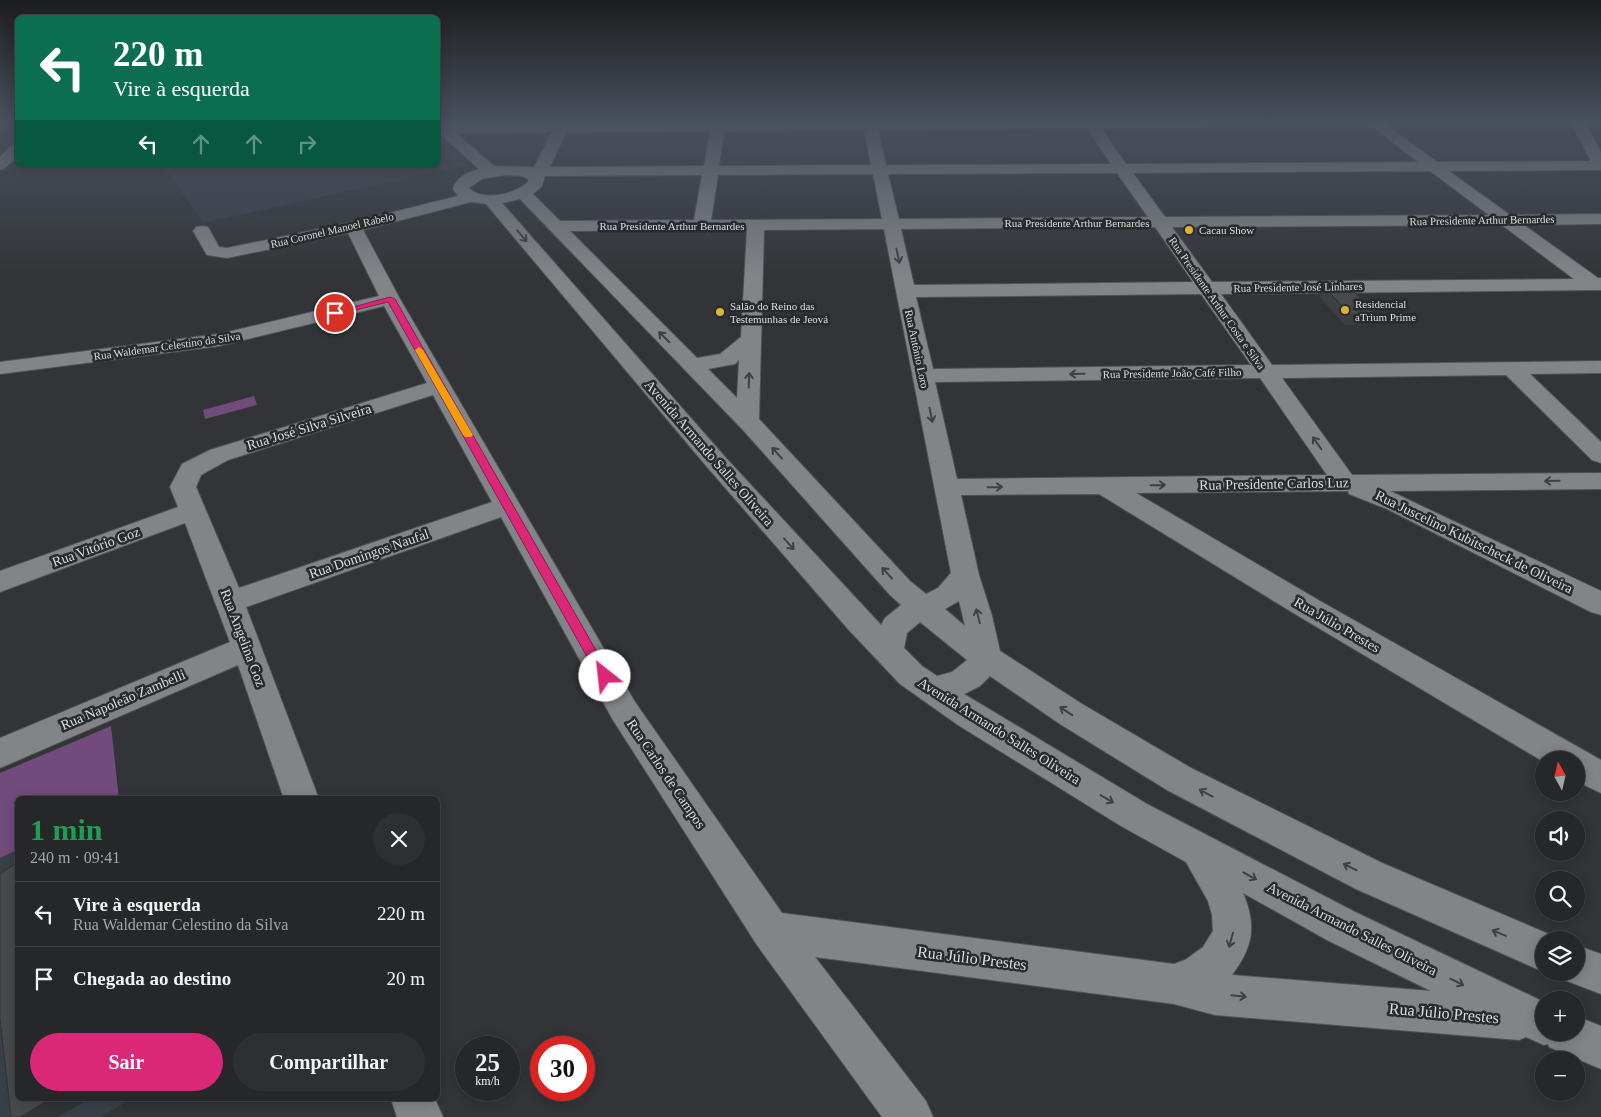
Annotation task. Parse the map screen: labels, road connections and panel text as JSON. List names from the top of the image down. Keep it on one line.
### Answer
{"streets":{"street":["Rua Presidente Arthur Bernardes","Rua Coronel Manoel Rabelo","Rua Presidente José Linhares","Rua Presidente Arthur Costa e Silva","Rua Waldemar Celestino da Silva","Rua Antônio Loro","Rua Presidente João Café Filho","Rua José Silva Silveira","Avenida Armando Salles Oliveira","Rua Presidente Carlos Luz","Rua Juscelino Kubitscheck de Oliveira","Rua Vitório Goz","Rua Domingos Naufal","Rua Júlio Prestes","Rua Angelina Goz","Rua Napoleão Zambelli","Rua Carlos de Campos"]},"crossings":[["Rua Presidente Arthur Bernardes","Rua Presidente Arthur Costa e Silva"],["Rua Presidente Arthur Bernardes","Rua Antônio Loro"],["Rua Coronel Manoel Rabelo","Avenida Armando Salles Oliveira"],["Rua Coronel Manoel Rabelo","Rua Carlos de Campos"],["Rua Presidente José Linhares","Rua Presidente Arthur Costa e Silva"],["Rua Presidente José Linhares","Rua Antônio Loro"],["Rua Presidente Arthur Costa e Silva","Rua Presidente João Café Filho"],["Rua Presidente Arthur Costa e Silva","Rua Presidente Carlos Luz"],["Rua Presidente Arthur Costa e Silva","Rua Juscelino Kubitscheck de Oliveira"],["Rua Waldemar Celestino da Silva","Rua Carlos de Campos"],["Rua Antônio Loro","Rua Presidente João Café Filho"],["Rua Antônio Loro","Rua Presidente Carlos Luz"],["Rua José Silva Silveira","Rua Angelina Goz"],["Rua José Silva Silveira","Rua Carlos de Campos"],["Avenida Armando Salles Oliveira","Rua Júlio Prestes"],["Rua Presidente Carlos Luz","Rua Juscelino Kubitscheck de Oliveira"],["Rua Presidente Carlos Luz","Rua Júlio Prestes"],["Rua Vitório Goz","Rua Angelina Goz"],["Rua Domingos Naufal","Rua Angelina Goz"],["Rua Domingos Naufal","Rua Carlos de Campos"],["Rua Júlio Prestes","Rua Carlos de Campos"],["Rua Angelina Goz","Rua Napoleão Zambelli"]],"one_way":["Rua Presidente Arthur Costa e Silva","Rua Presidente João Café Filho"],"places":["Cacau Show","Residencial aTrium Prime","Salão do Reino das Testemunhas de Jeová"],"north":"top","page":{"turn":["220 m","Vire à esquerda"],"map_buttons":["+","−"],"heading":["1 min","240 m · 09:41"],"list":[{"name":"Vire à esquerda","note":"Rua Waldemar Celestino da Silva","value":"220 m"},{"name":"Chegada ao destino","value":"20 m"}],"buttons":["Sair","Compartilhar"],"speed":"25 km/h","limit":"30"}}
